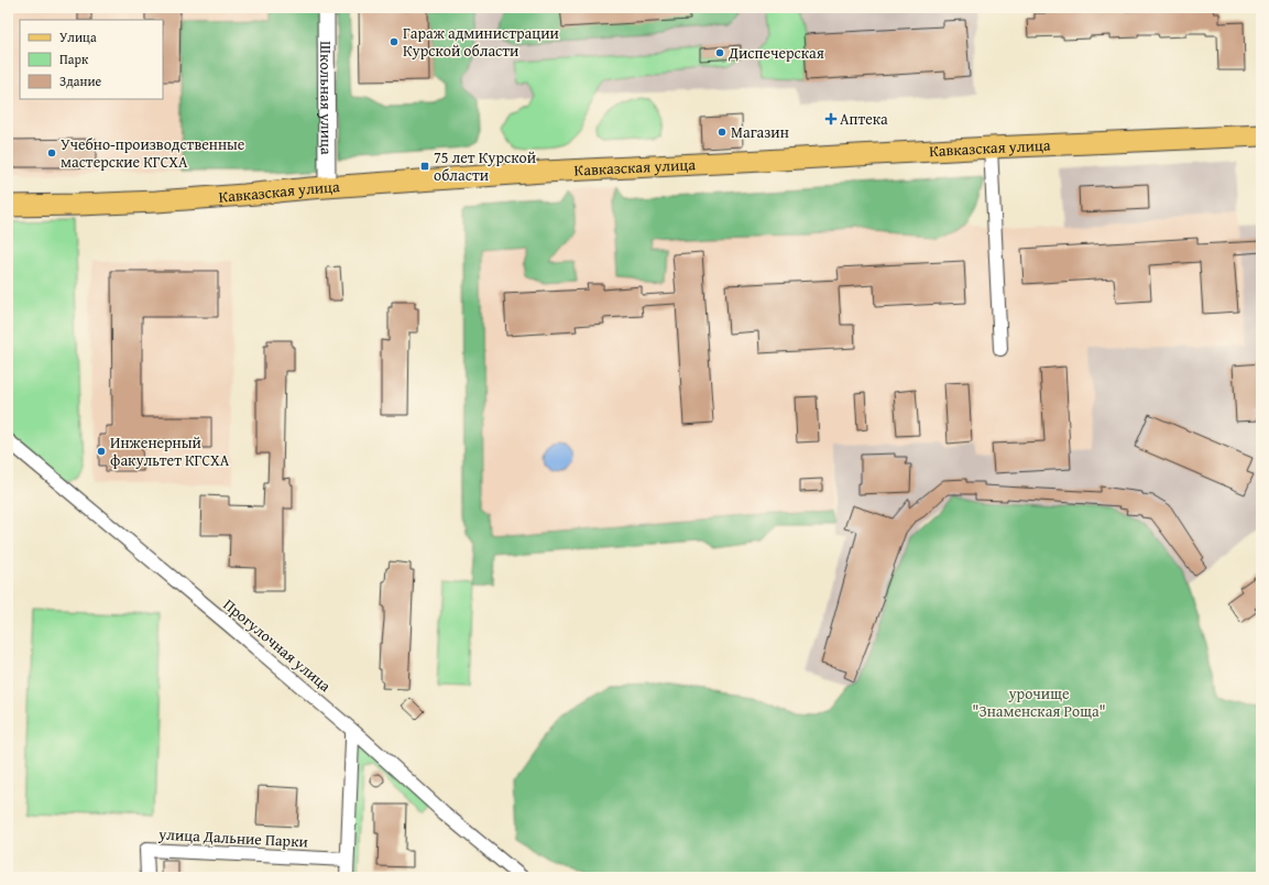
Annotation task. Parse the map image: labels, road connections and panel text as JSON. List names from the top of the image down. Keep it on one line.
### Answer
{"streets":{"main road":["Кавказская улица"],"street":["Школьная улица","Прогулочная улица","улица Дальние Парки"]},"crossings":[["Школьная улица","Кавказская улица"]],"parks":["урочище \"Знаменская Роща\""],"places":{"other":["Гараж администрации Курской области","Диспечерская","Магазин","Учебно-производственные мастерские КГСХА","Инженерный факультет КГСХА"],"health":["Аптека"],"transit":["75 лет Курской области"]},"legend":["Улица","Парк","Здание"]}
